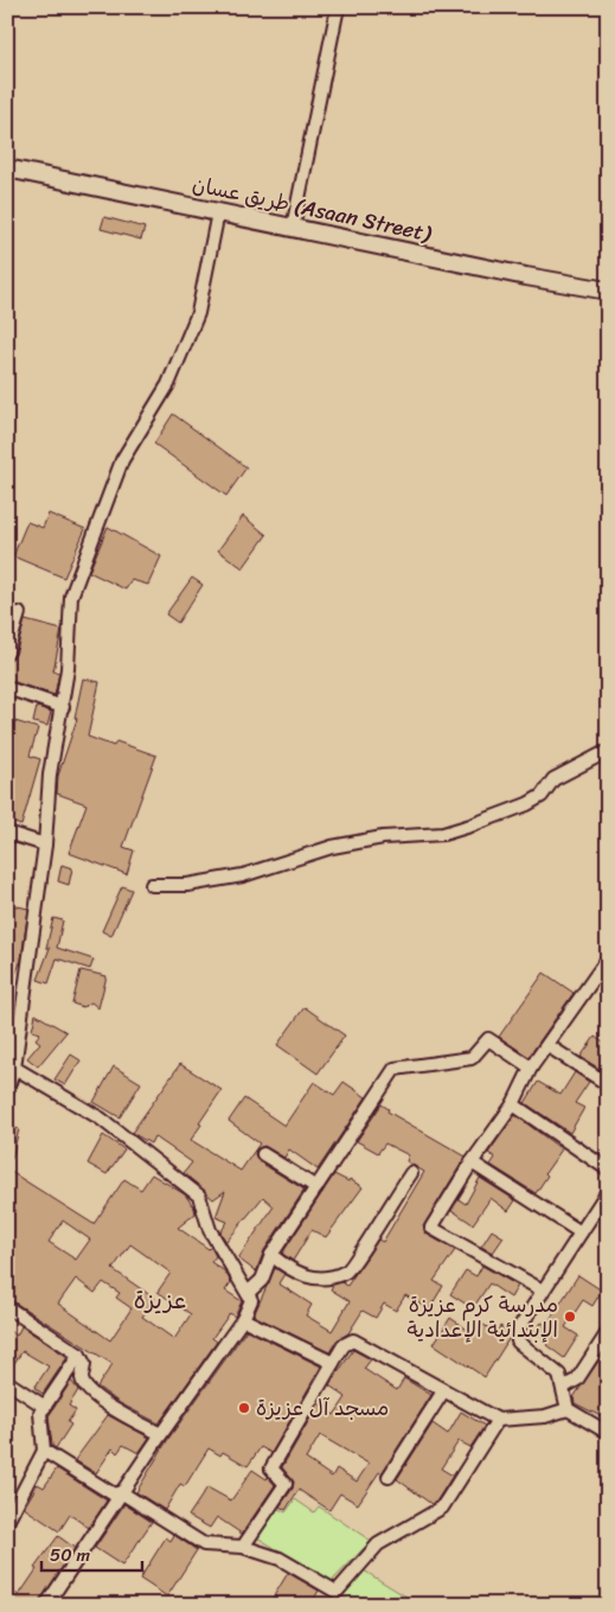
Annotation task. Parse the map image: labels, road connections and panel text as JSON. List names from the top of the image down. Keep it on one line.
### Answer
{"streets":{"street":["طريق عسان (Asaan Street)"]},"districts":["عزيزة"],"places":["مدرسة كرم عزيزة الإبتدائية الإعدادية","مسجد آل عزيزة"],"scale_bar":"50 m"}
